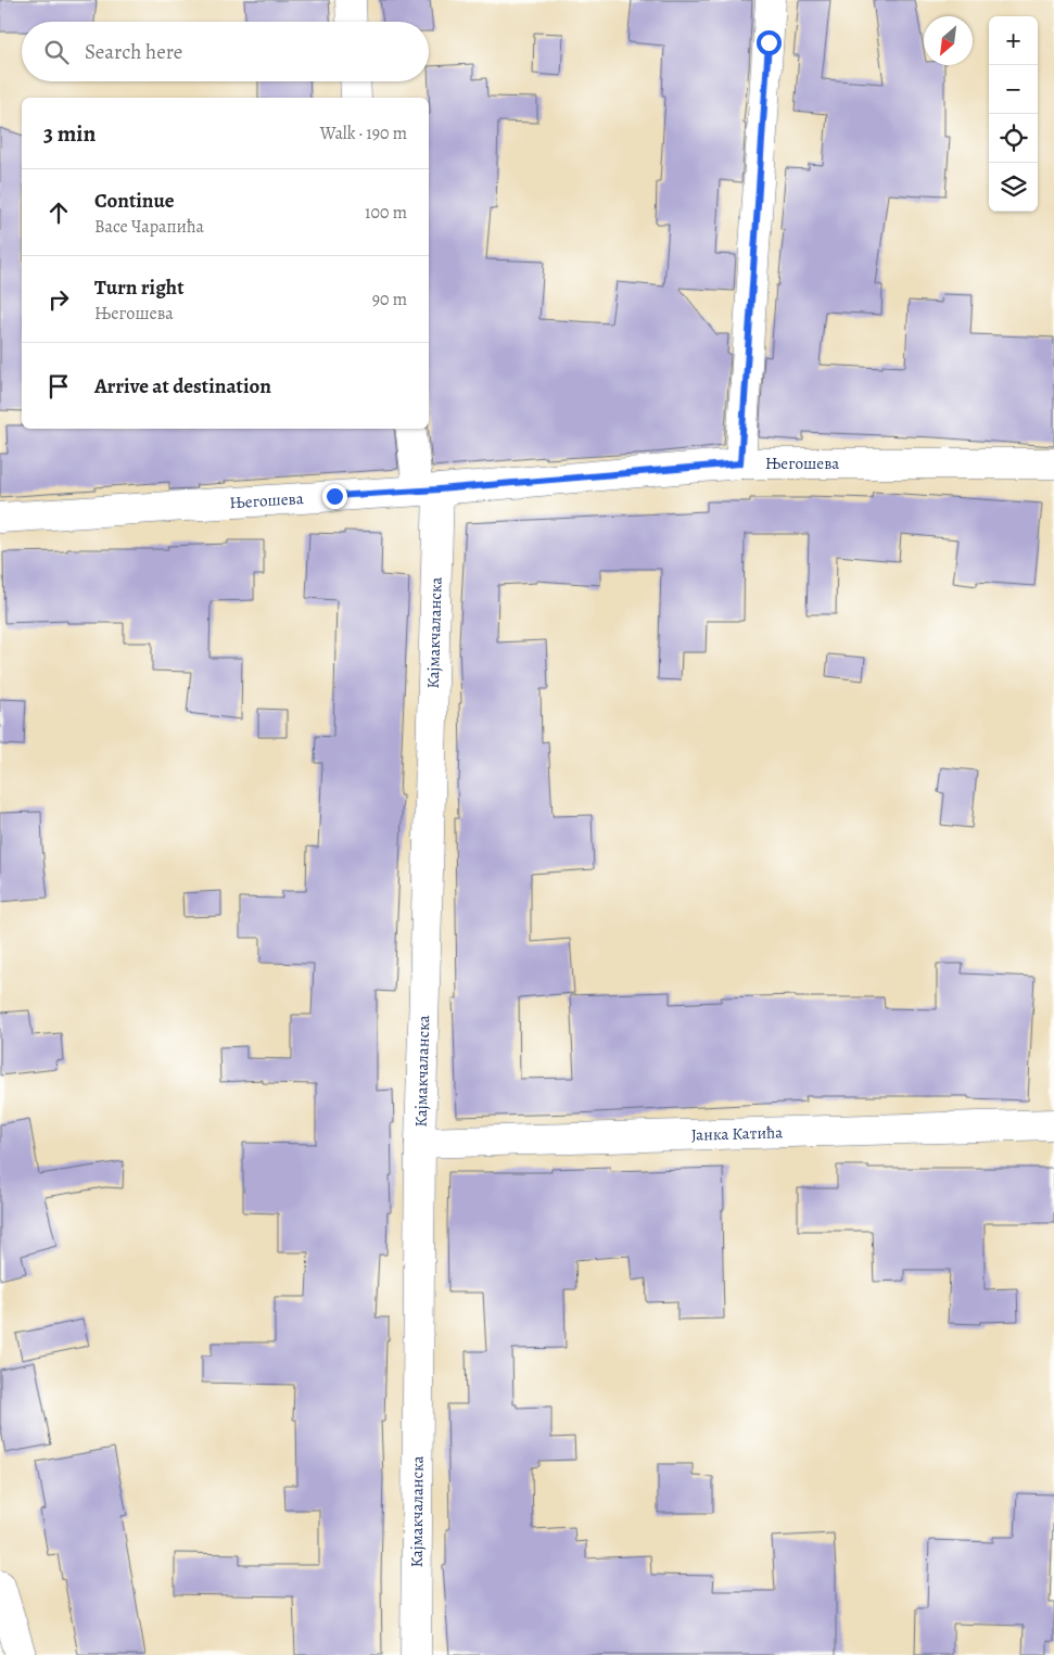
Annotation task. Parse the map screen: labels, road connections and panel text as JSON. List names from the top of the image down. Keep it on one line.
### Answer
{"streets":{"street":["Његошева","Кајмакчаланска","Јанка Катића"]},"crossings":[["Његошева","Кајмакчаланска"],["Кајмакчаланска","Јанка Катића"]],"north":"bottom left","page":{"map_buttons":["+","−"],"search":"Search here","heading":["3 min","Walk · 190 m"],"list":[["Continue","Васе Чарапића","100 m"],["Turn right","Његошева","90 m"],"Arrive at destination"]}}
